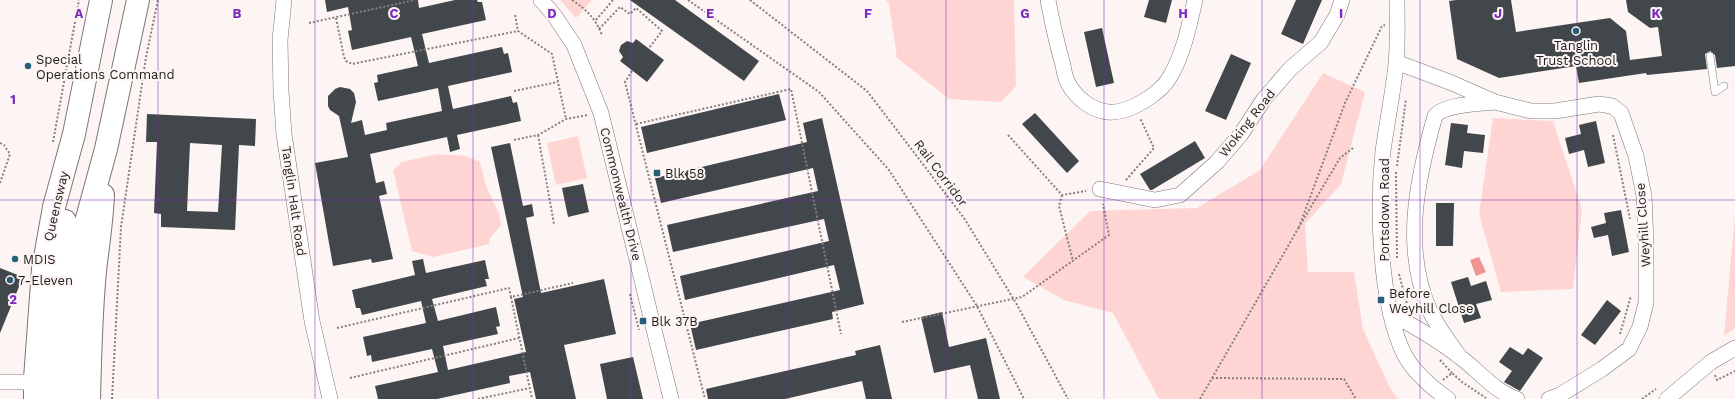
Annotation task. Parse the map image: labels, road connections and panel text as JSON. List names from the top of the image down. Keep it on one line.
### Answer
{"streets":{"highway":["Queensway"],"street":["Woking Road","Commonwealth Drive","Tanglin Halt Road","Portsdown Road","Weyhill Close"],"path":["Rail Corridor"]},"places":{"other":["Tanglin Trust School","Special Operations Command","MDIS","7-Eleven"],"transit":["Blk 58","Before Weyhill Close","Blk 37B"]},"grid":{"columns":["A","B","C","D","E","F","G","H","I","J","K"],"rows":["1","2"]}}
